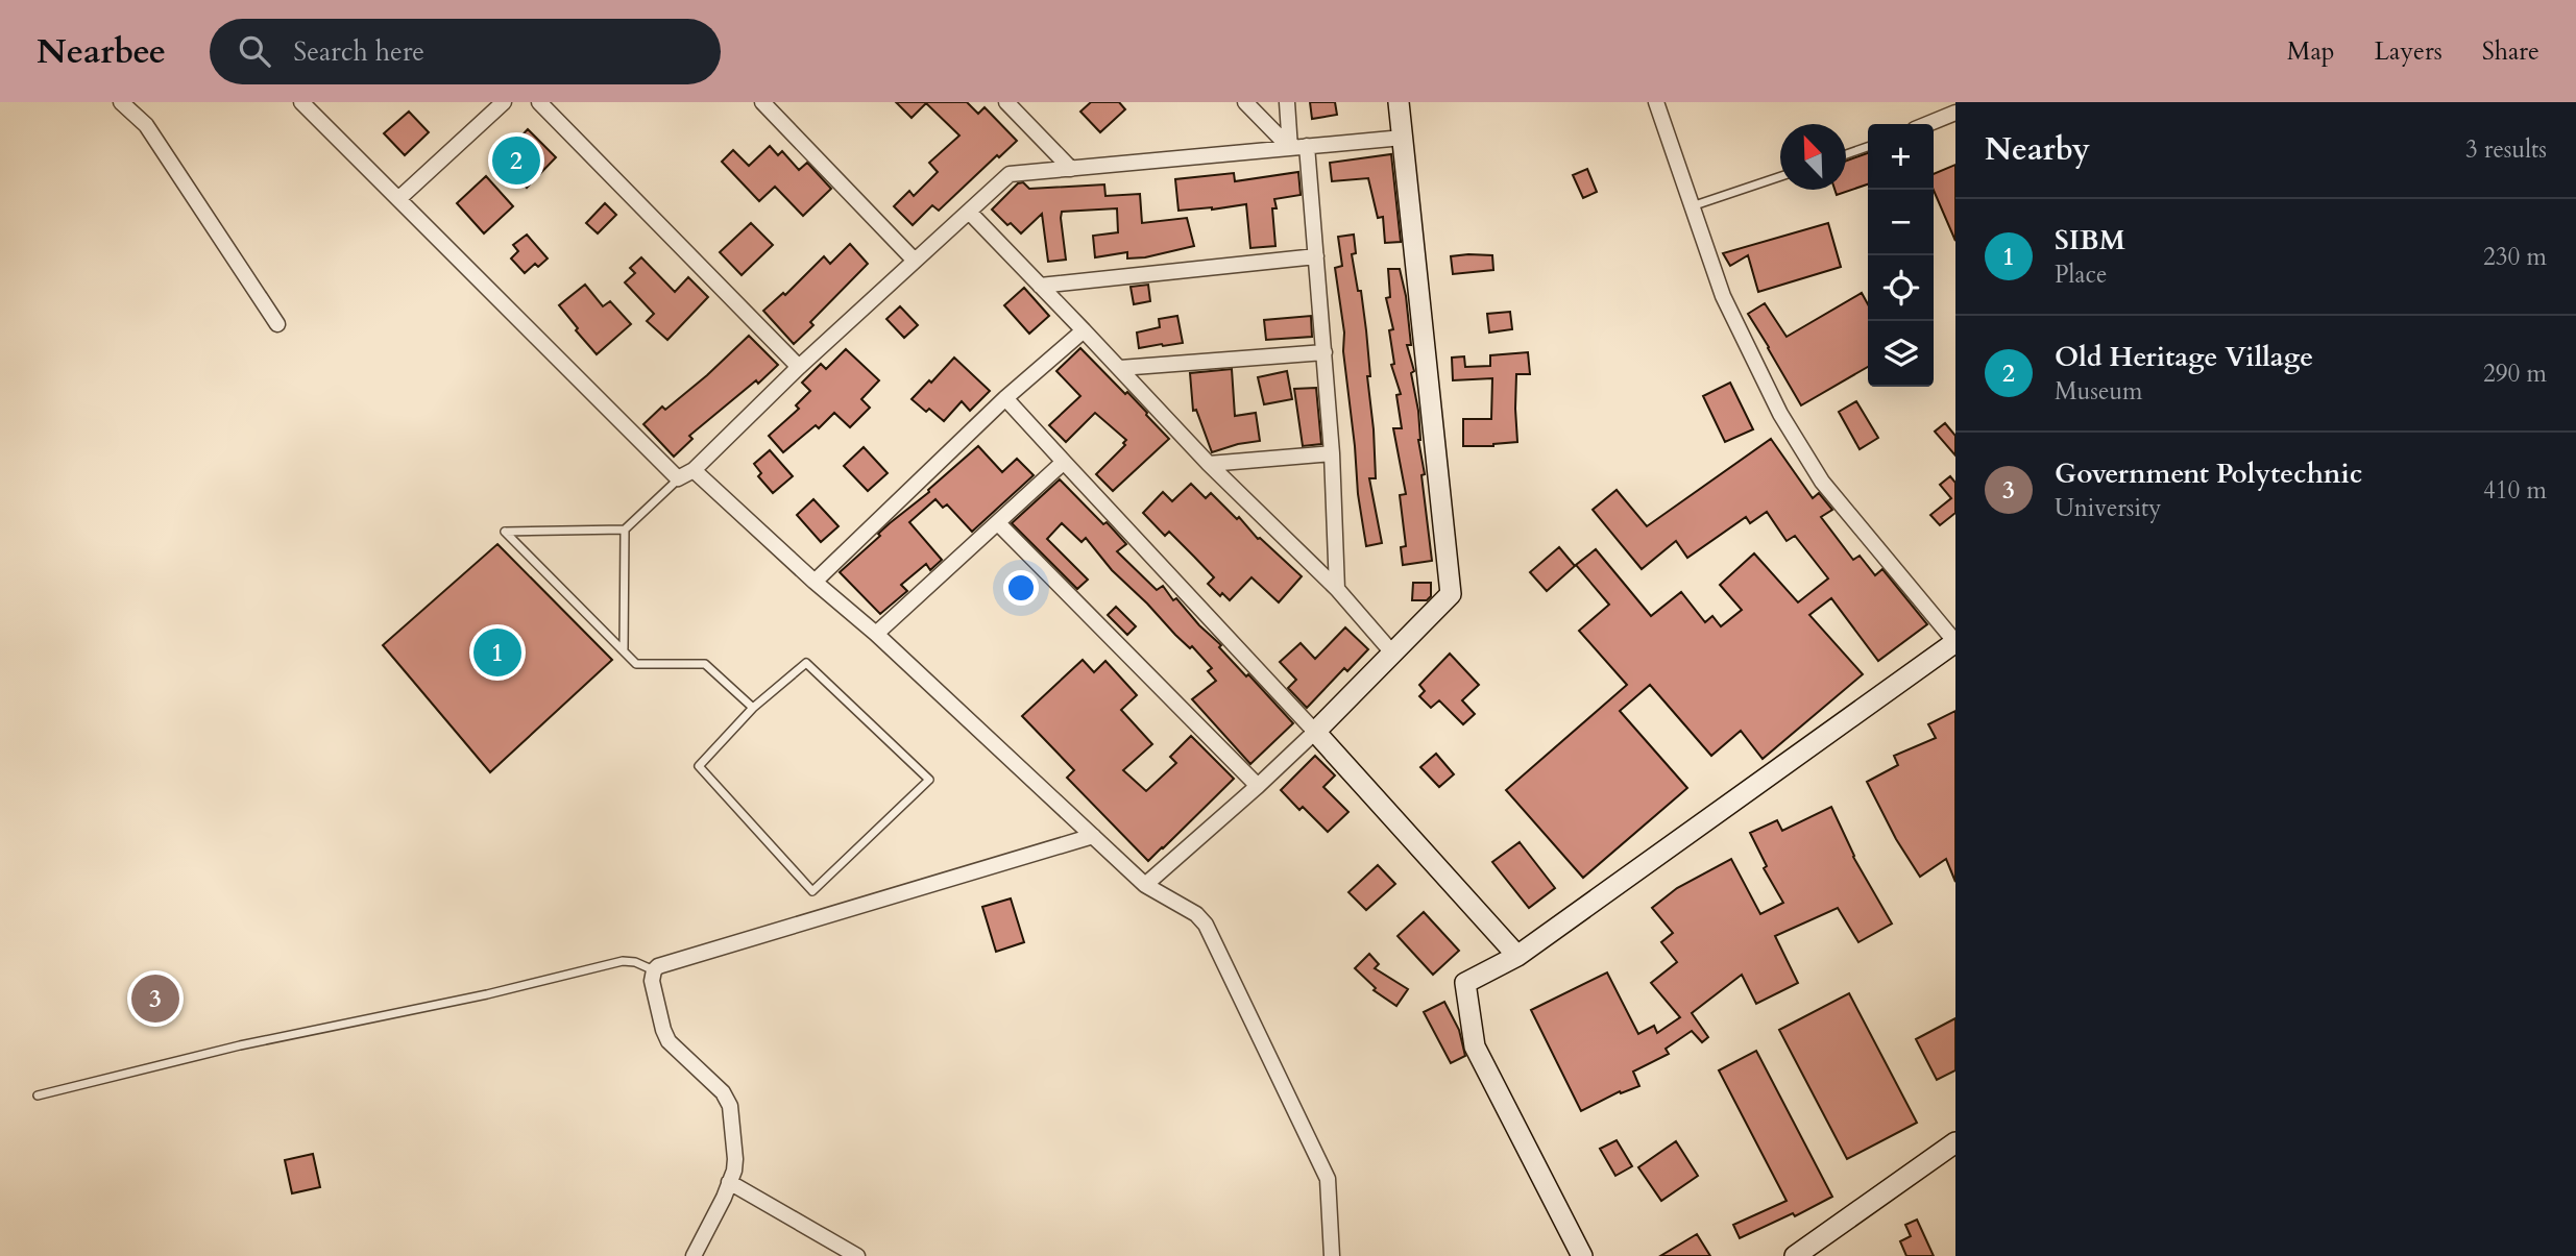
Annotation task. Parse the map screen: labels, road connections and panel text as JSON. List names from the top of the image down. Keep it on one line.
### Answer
{"north":"top left","page":{"header":"Nearbee","search":"Search here","nav":["Map","Layers","Share"],"heading":["Nearby","3 results"],"map_buttons":["+","−"],"pins":["2","1","3"],"list":[{"mark":"1","name":"SIBM","note":"Place","value":"230 m"},{"mark":"2","name":"Old Heritage Village","note":"Museum","value":"290 m"},{"mark":"3","name":"Government Polytechnic","note":"University","value":"410 m"}]}}
